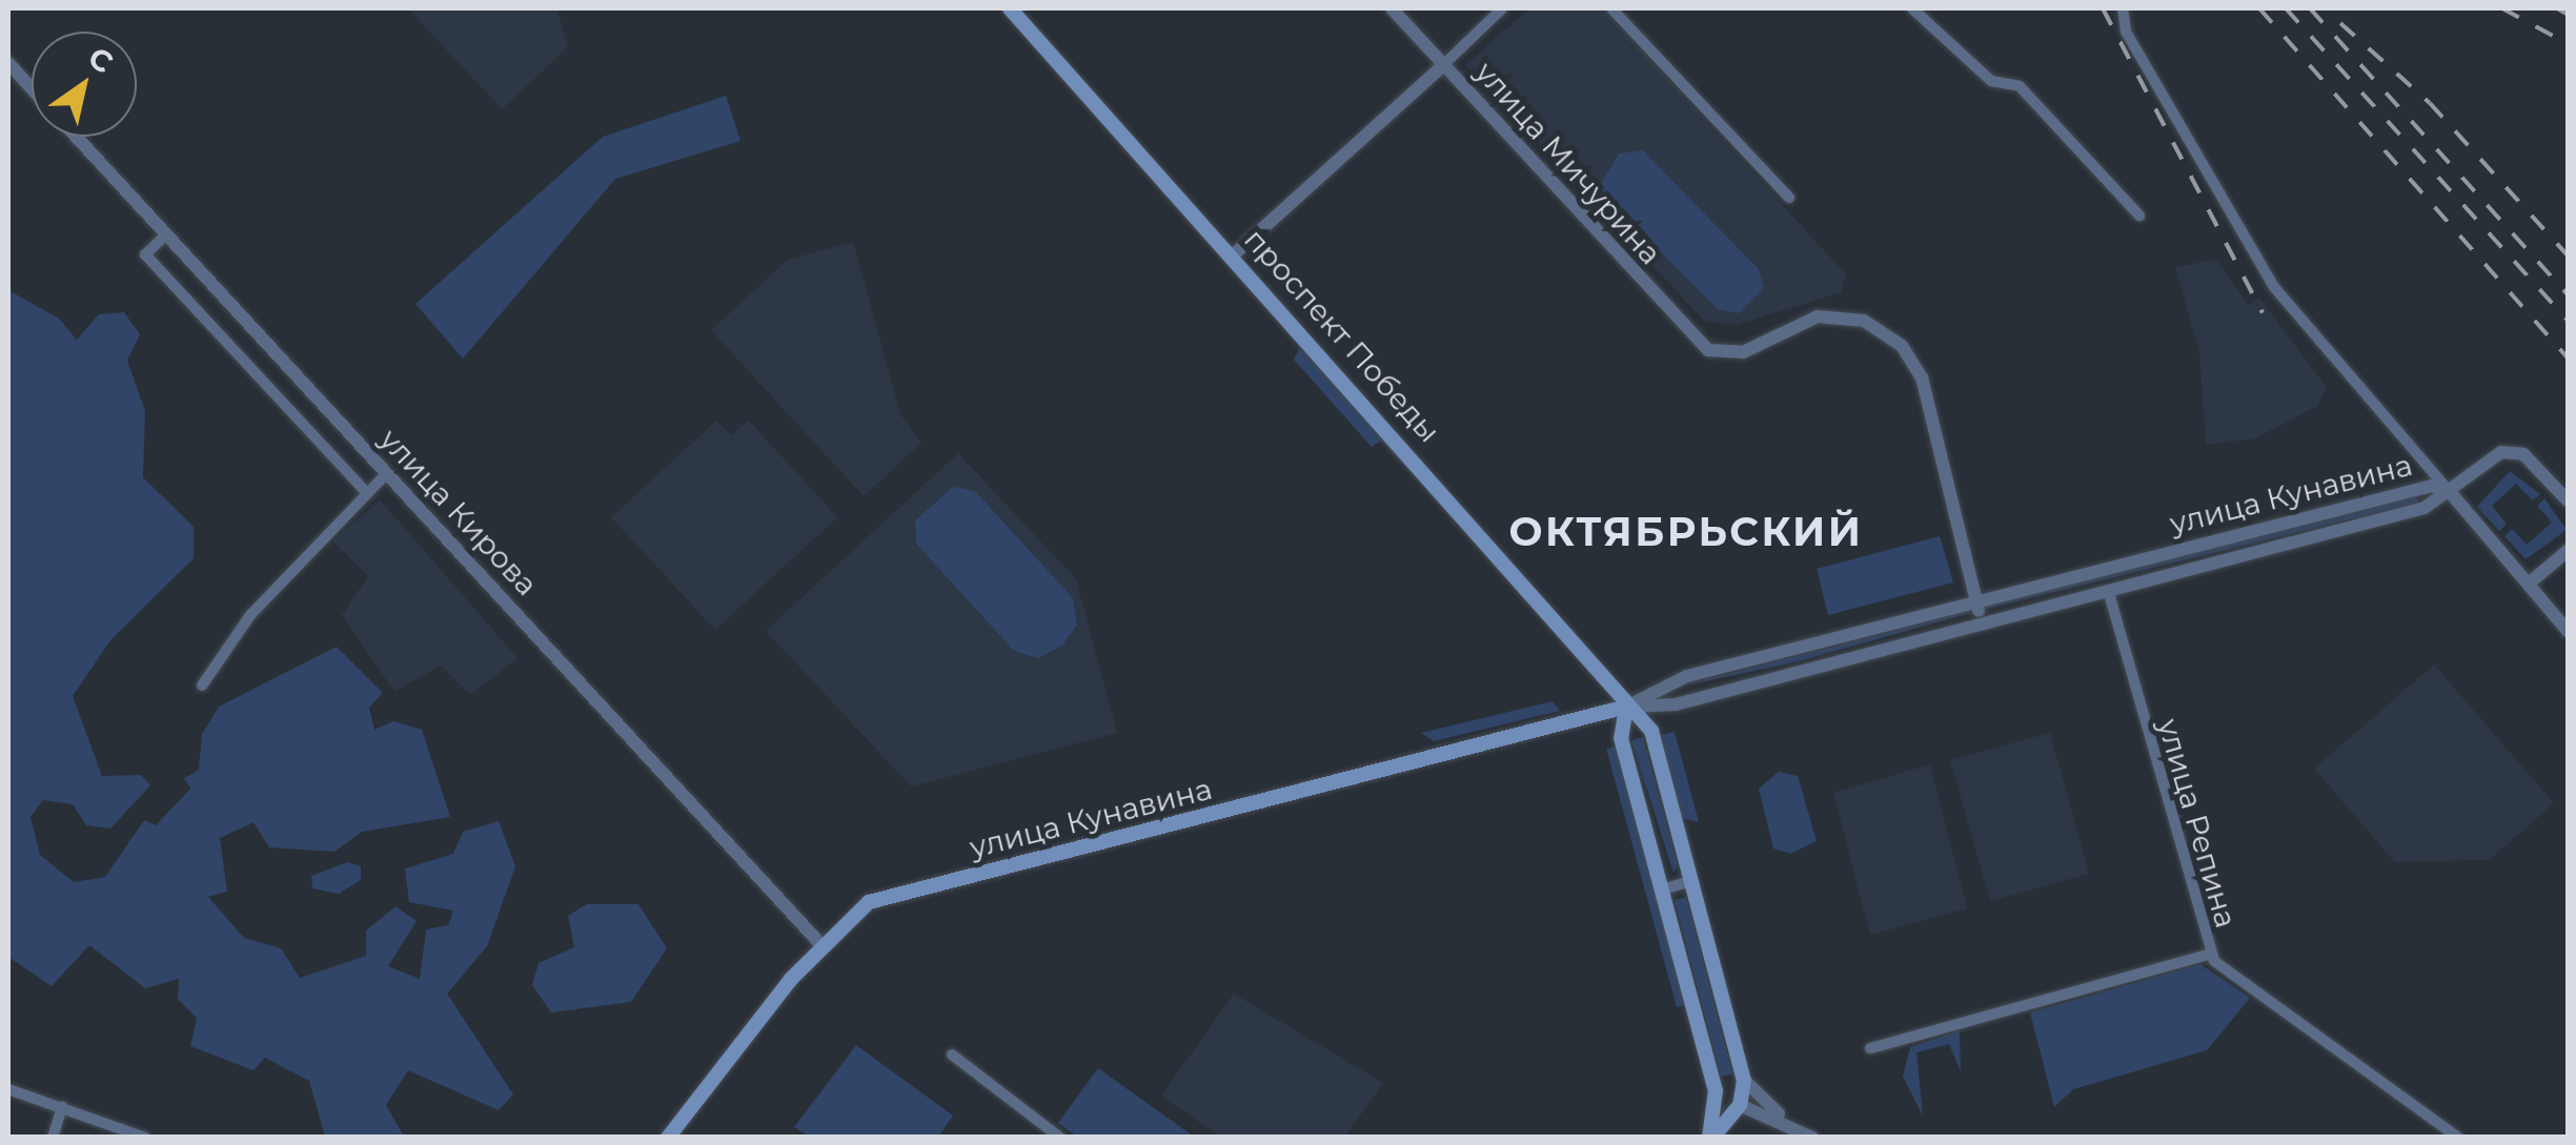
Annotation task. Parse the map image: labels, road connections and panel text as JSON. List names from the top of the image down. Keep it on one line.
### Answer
{"streets":{"main road":["проспект Победы","улица Кунавина"],"street":["улица Мичурина","улица Кирова","улица Репина"]},"crossings":[["улица Мичурина","улица Кунавина"],["проспект Победы","улица Кунавина"],["улица Кунавина","улица Кирова"],["улица Кунавина","улица Репина"]],"districts":["ОКТЯБРЬСКИЙ"],"north":"top right"}
